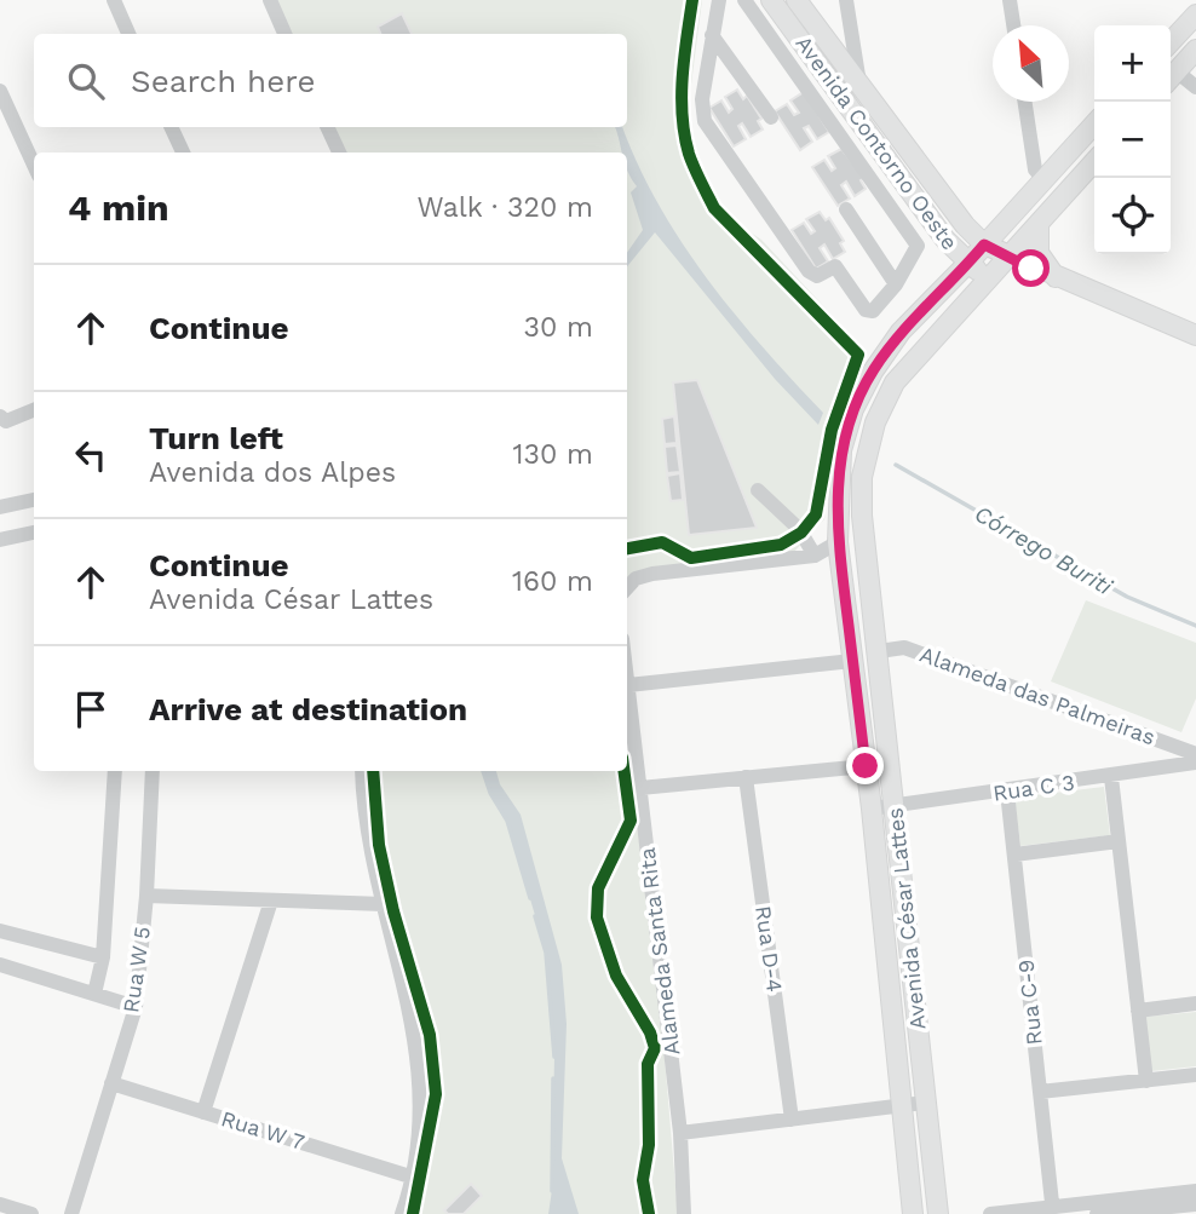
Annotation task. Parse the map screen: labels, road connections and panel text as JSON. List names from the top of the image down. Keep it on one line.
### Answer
{"streets":{"main road":["Avenida Contorno Oeste","Avenida César Lattes"],"street":["Alameda das Palmeiras","Rua C 3","Rua D-4","Alameda Santa Rita","Rua W 5","Rua C-9","Rua W 7"]},"crossings":[["Avenida Contorno Oeste","Avenida César Lattes"],["Alameda das Palmeiras","Avenida César Lattes"],["Rua C 3","Avenida César Lattes"],["Rua C 3","Rua C-9"],["Rua W 5","Rua W 7"]],"water":["Córrego Buriti"],"north":"top left","page":{"map_buttons":["+","−"],"search":"Search here","heading":["4 min","Walk · 320 m"],"list":[["Continue","30 m"],["Turn left","Avenida dos Alpes","130 m"],["Continue","Avenida César Lattes","160 m"],"Arrive at destination"]}}
